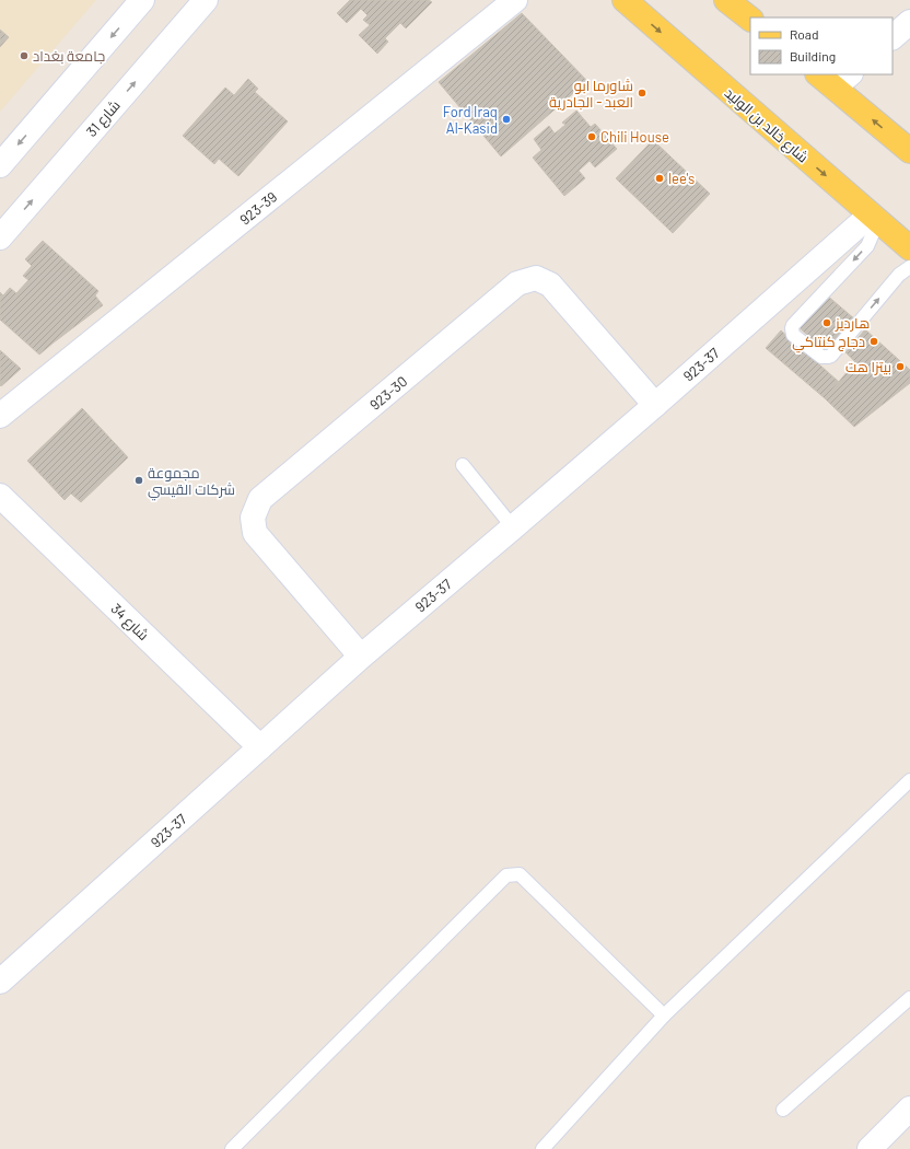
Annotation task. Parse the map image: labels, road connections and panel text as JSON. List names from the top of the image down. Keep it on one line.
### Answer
{"streets":{"main road":["شارع خالد بن الوليد"],"street":["شارع 31","923-39","923-37","923-30","شارع 34"]},"crossings":[["شارع خالد بن الوليد","923-37"],["923-37","923-30"],["923-37","شارع 34"]],"places":["جامعة بغداد","شاورما ابو العبد - الجادرية","Ford Iraq Al-Kasid","Chili House","lee's","هارديز","دجاج كنتاكي","بيتزا هت","مجموعة شركات القيسي"],"legend":["Road","Building"]}
